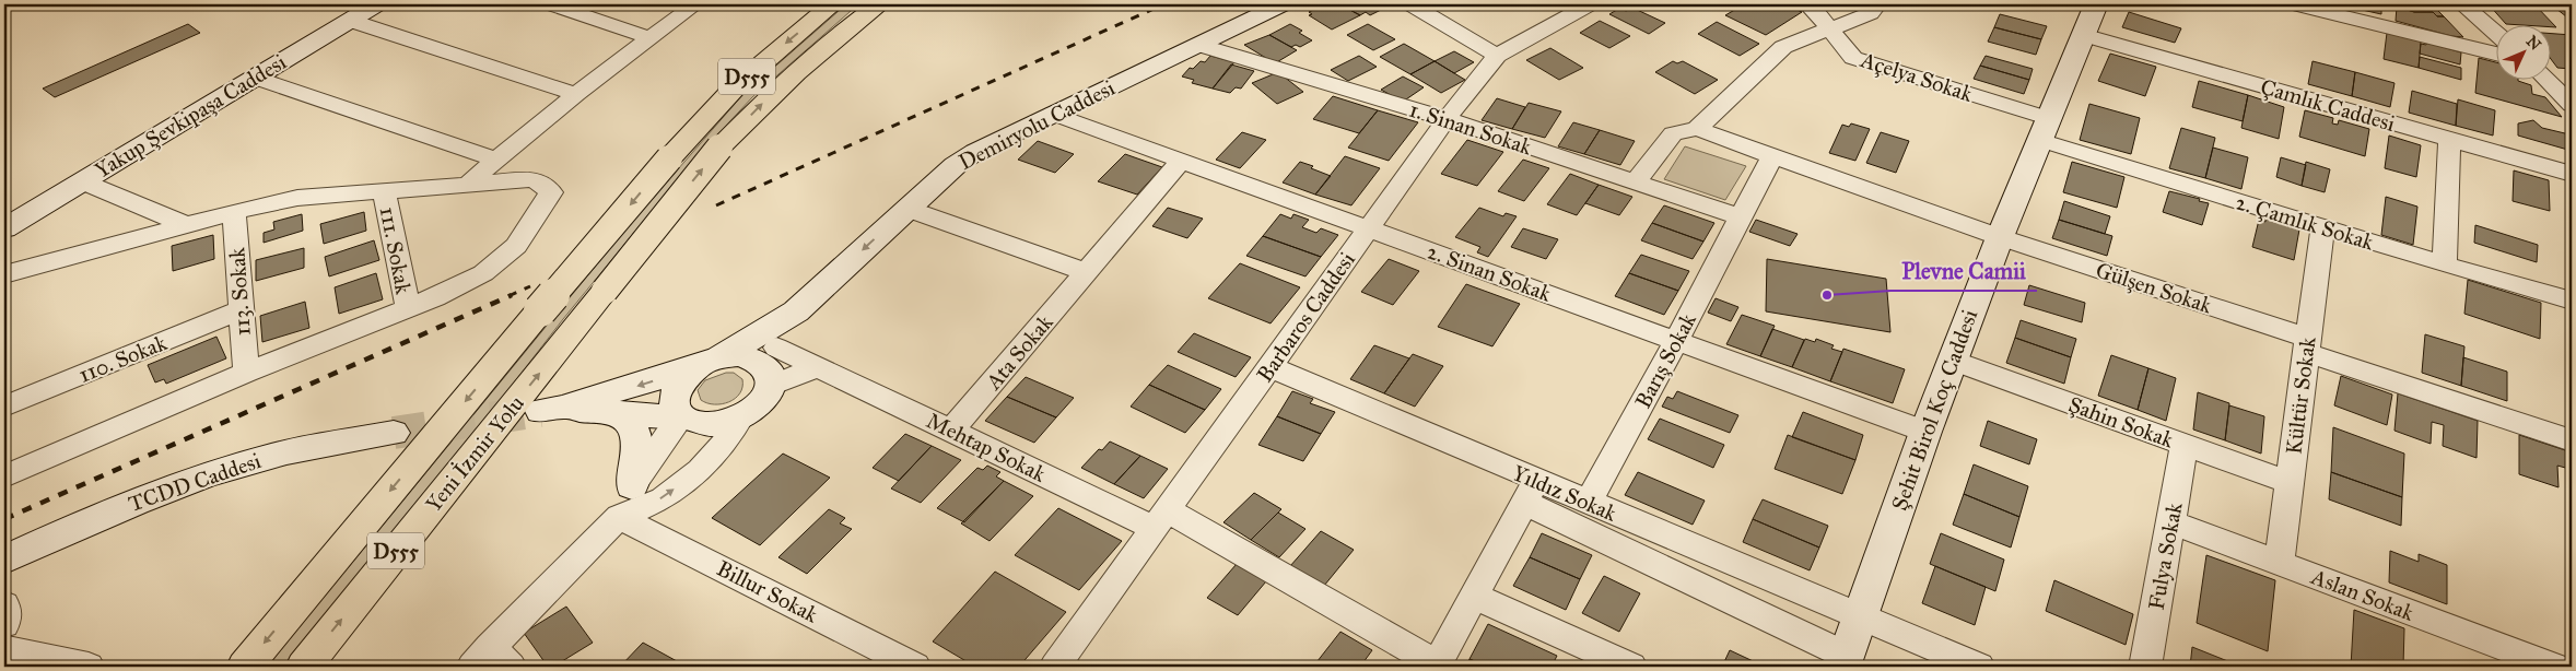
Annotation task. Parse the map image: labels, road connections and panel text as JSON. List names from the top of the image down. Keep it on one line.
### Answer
{"streets":{"highway":["D555","Yeni İzmir Yolu"],"main road":["Yakup Şevkipaşa Caddesi","Demiryolu Caddesi","Şehit Birol Koç Caddesi","TCDD Caddesi"],"street":["Açelya Sokak","Çamlık Caddesi","1. Sinan Sokak","2. Çamlık Sokak","111. Sokak","2. Sinan Sokak","Gülşen Sokak","113. Sokak","Barbaros Caddesi","Ata Sokak","110. Sokak","Barış Sokak","Kültür Sokak","Şahin Sokak","Mehtap Sokak","Yıldız Sokak","Fulya Sokak","Billur Sokak","Aslan Sokak"]},"crossings":[["Açelya Sokak","2. Çamlık Sokak"],["Açelya Sokak","Şehit Birol Koç Caddesi"],["Çamlık Caddesi","Şehit Birol Koç Caddesi"],["Demiryolu Caddesi","1. Sinan Sokak"],["Demiryolu Caddesi","2. Sinan Sokak"],["1. Sinan Sokak","Barbaros Caddesi"],["1. Sinan Sokak","Barış Sokak"],["2. Çamlık Sokak","Kültür Sokak"],["2. Çamlık Sokak","Şehit Birol Koç Caddesi"],["2. Sinan Sokak","Barbaros Caddesi"],["2. Sinan Sokak","Ata Sokak"],["2. Sinan Sokak","Barış Sokak"],["2. Sinan Sokak","Şehit Birol Koç Caddesi"],["Gülşen Sokak","Barış Sokak"],["Gülşen Sokak","Kültür Sokak"],["Gülşen Sokak","Şehit Birol Koç Caddesi"],["113. Sokak","110. Sokak"],["Barbaros Caddesi","Mehtap Sokak"],["Barbaros Caddesi","Yıldız Sokak"],["Ata Sokak","Mehtap Sokak"],["Barış Sokak","Yıldız Sokak"],["Kültür Sokak","Şahin Sokak"],["Kültür Sokak","Aslan Sokak"],["Şehit Birol Koç Caddesi","Şahin Sokak"],["Şehit Birol Koç Caddesi","Yıldız Sokak"],["Şahin Sokak","Fulya Sokak"],["Fulya Sokak","Aslan Sokak"]],"places":["Plevne Camii"],"north":"top right"}
